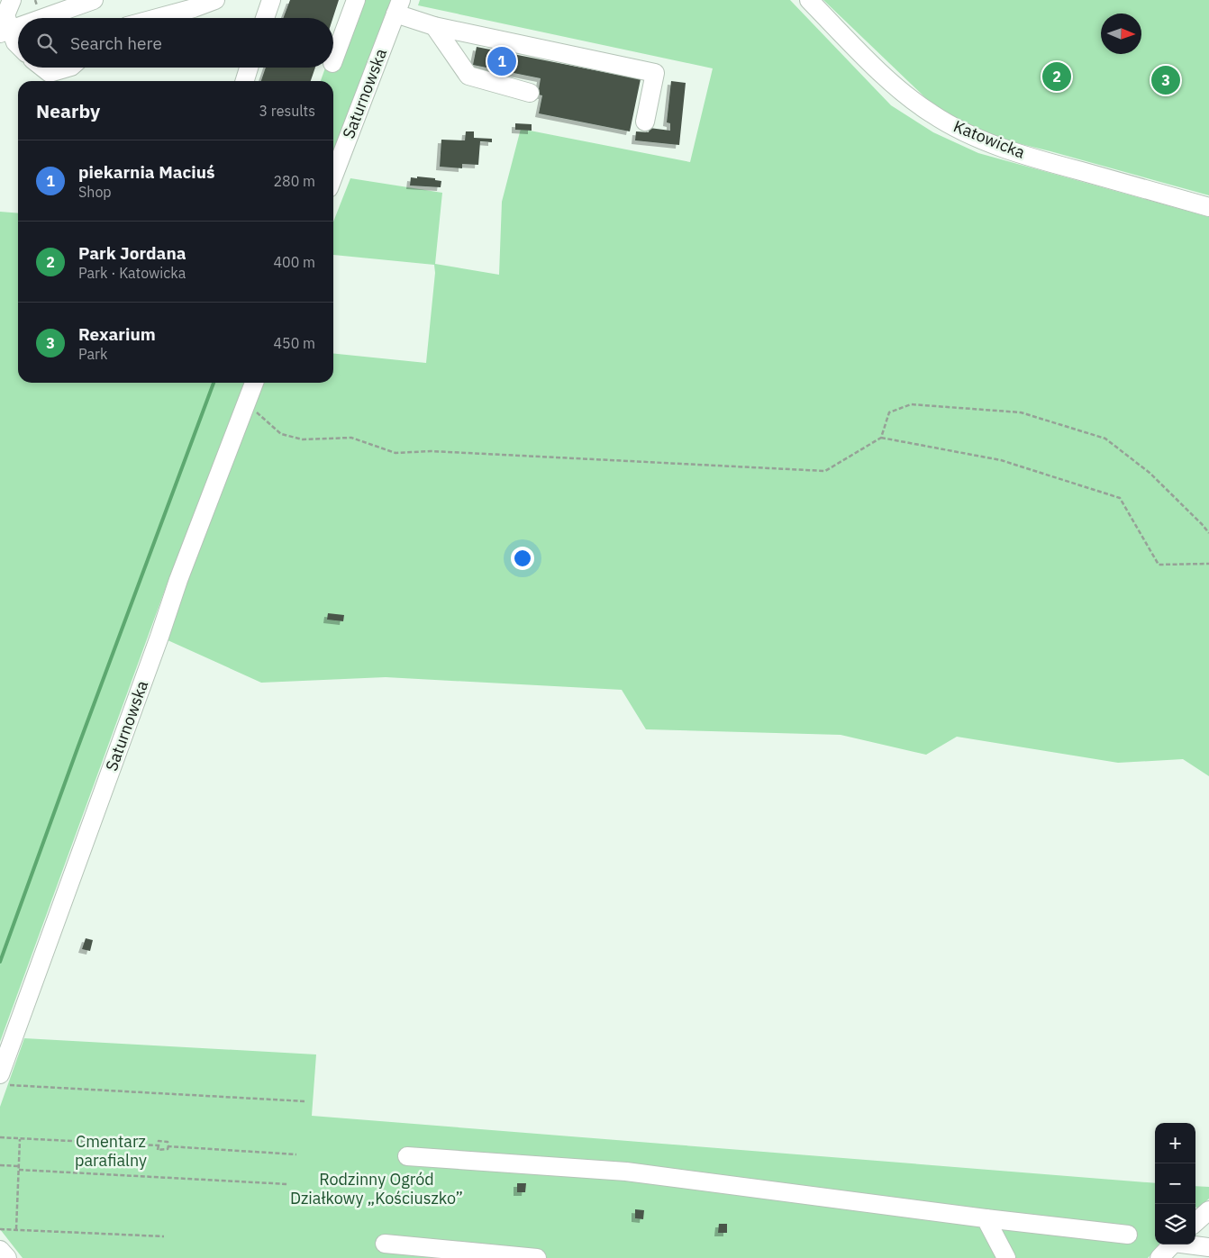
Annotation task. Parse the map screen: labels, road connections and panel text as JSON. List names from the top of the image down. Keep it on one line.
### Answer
{"streets":{"street":["Saturnowska","Katowicka"]},"parks":["Cmentarz parafialny","Rodzinny Ogród Działkowy „Kościuszko”"],"north":"right","page":{"search":"Search here","pins":["1","2","3"],"heading":["Nearby","3 results"],"list":[{"mark":"1","name":"piekarnia Maciuś","note":"Shop","value":"280 m"},{"mark":"2","name":"Park Jordana","note":"Park · Katowicka","value":"400 m"},{"mark":"3","name":"Rexarium","note":"Park","value":"450 m"}],"map_buttons":["+","−"]}}
